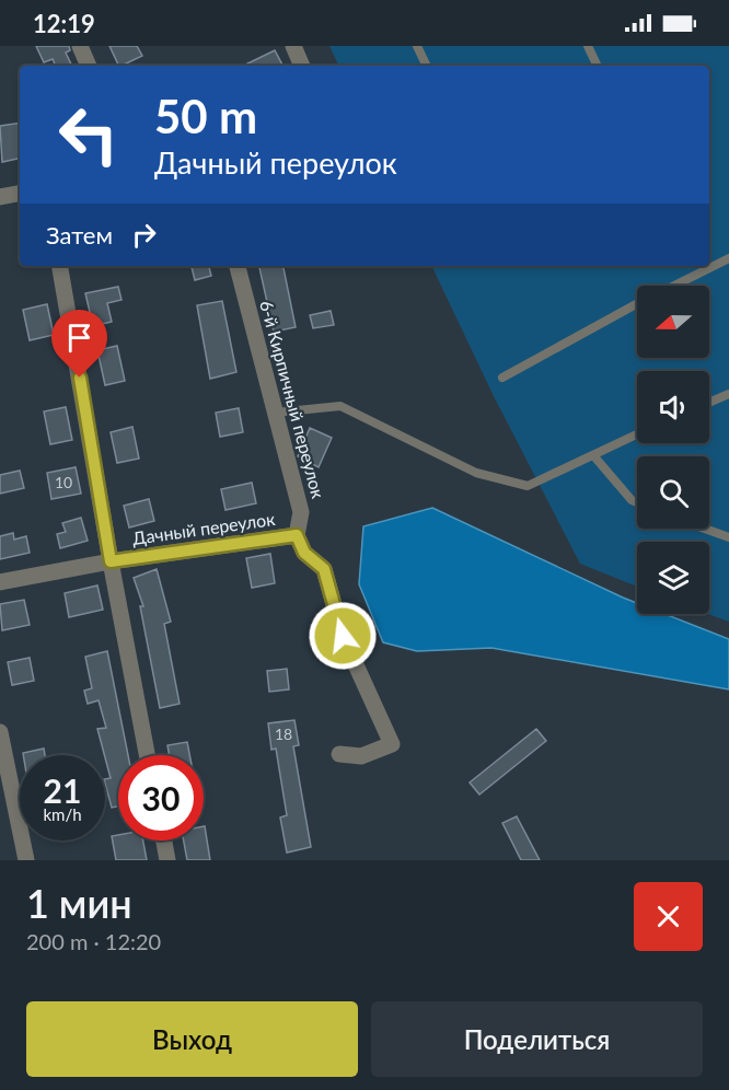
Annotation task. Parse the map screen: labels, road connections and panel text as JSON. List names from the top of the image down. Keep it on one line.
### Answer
{"streets":{"street":["6-й Кирпичный переулок","Дачный переулок"]},"crossings":[["6-й Кирпичный переулок","Дачный переулок"]],"house_numbers":["10","18"],"north":"left","page":{"status":"12:19","turn":["50 m","Дачный переулок"],"then":"Затем","speed":"21 km/h","limit":"30","heading":["1 мин","200 m · 12:20"],"buttons":["Выход","Поделиться"]}}
